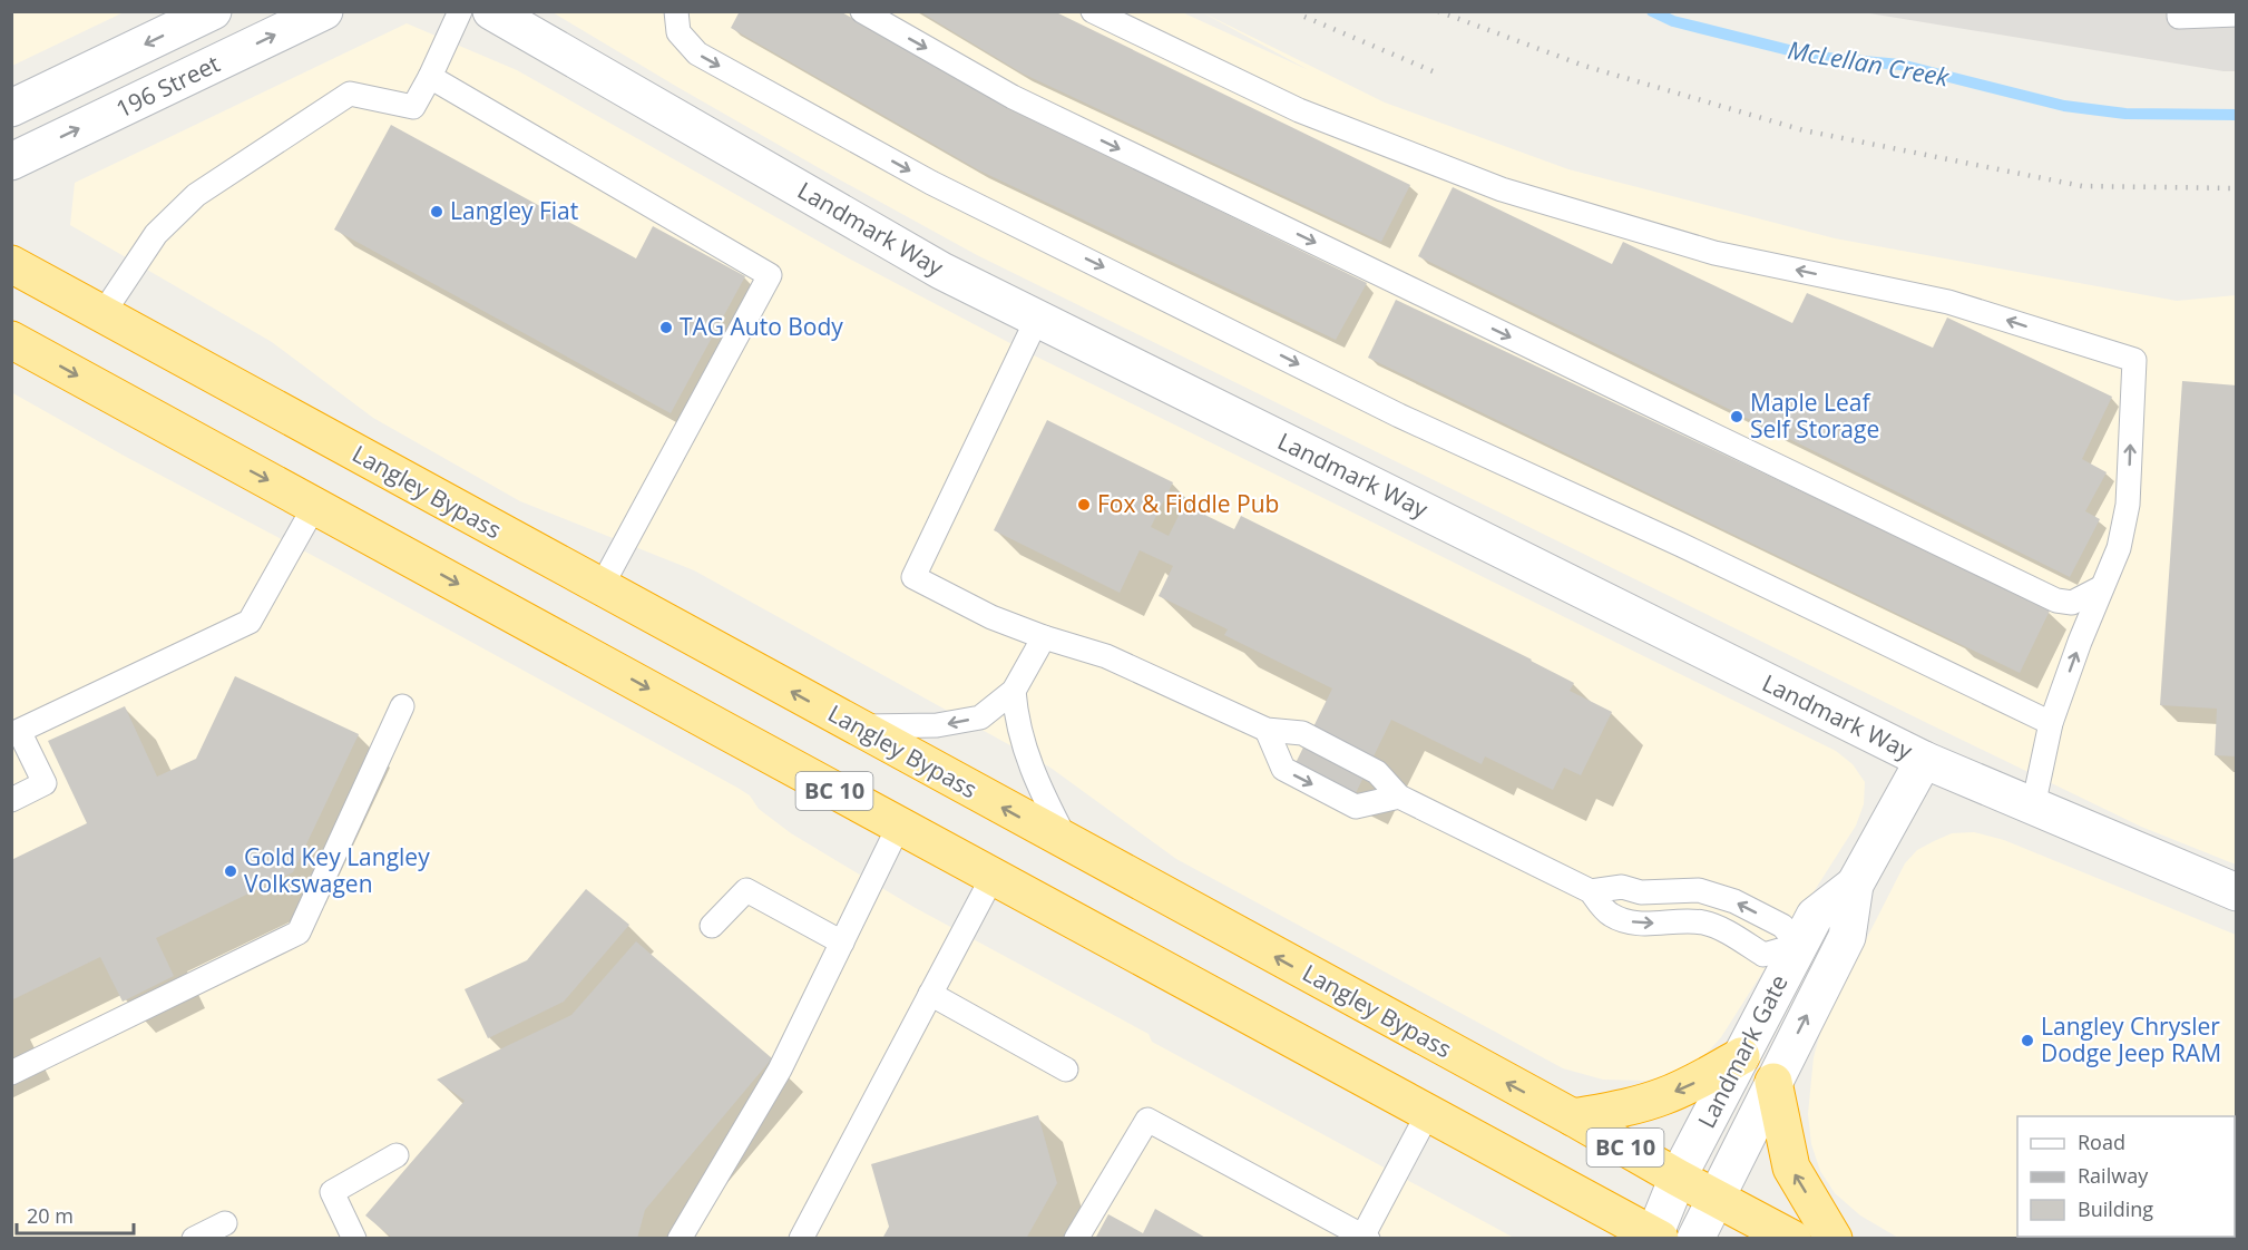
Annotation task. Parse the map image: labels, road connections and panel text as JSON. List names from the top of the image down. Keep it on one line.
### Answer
{"streets":{"highway":["Langley Bypass","BC 10"],"street":["196 Street","Landmark Way","Landmark Gate"]},"crossings":[["Landmark Way","Landmark Gate"],["Langley Bypass","Landmark Gate"],["BC 10","Landmark Gate"]],"water":["McLellan Creek"],"places":["Langley Fiat","TAG Auto Body","Maple Leaf Self Storage","Fox & Fiddle Pub","Gold Key Langley Volkswagen","Langley Chrysler Dodge Jeep RAM"],"legend":["Road","Railway","Building"],"scale_bar":"20 m"}
